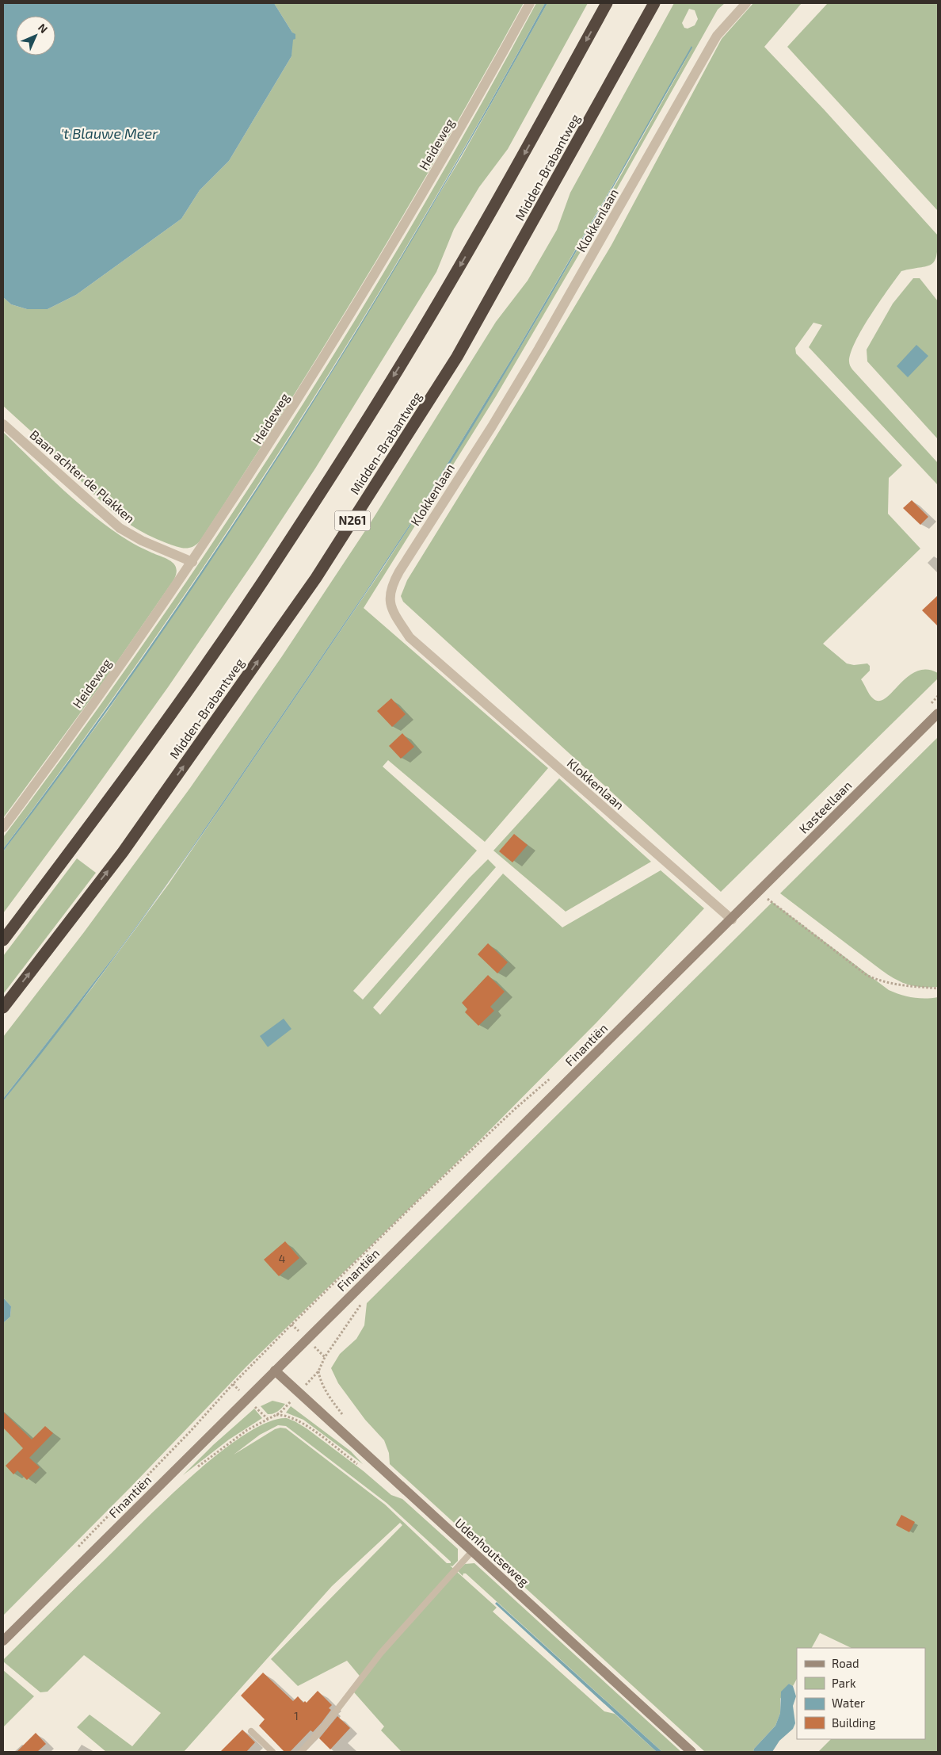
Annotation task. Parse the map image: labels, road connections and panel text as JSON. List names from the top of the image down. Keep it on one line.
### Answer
{"streets":{"highway":["Midden-Brabantweg","N261"],"street":["Heideweg","Klokkenlaan","Baan achter de Plakken","Kasteellaan","Finantiën","Udenhoutseweg"]},"crossings":[["Heideweg","Baan achter de Plakken"],["Klokkenlaan","Kasteellaan"],["Klokkenlaan","Finantiën"],["Kasteellaan","Finantiën"],["Finantiën","Udenhoutseweg"]],"water":["'t Blauwe Meer"],"house_numbers":["4","1"],"legend":["Road","Park","Water","Building"],"north":"top right"}
